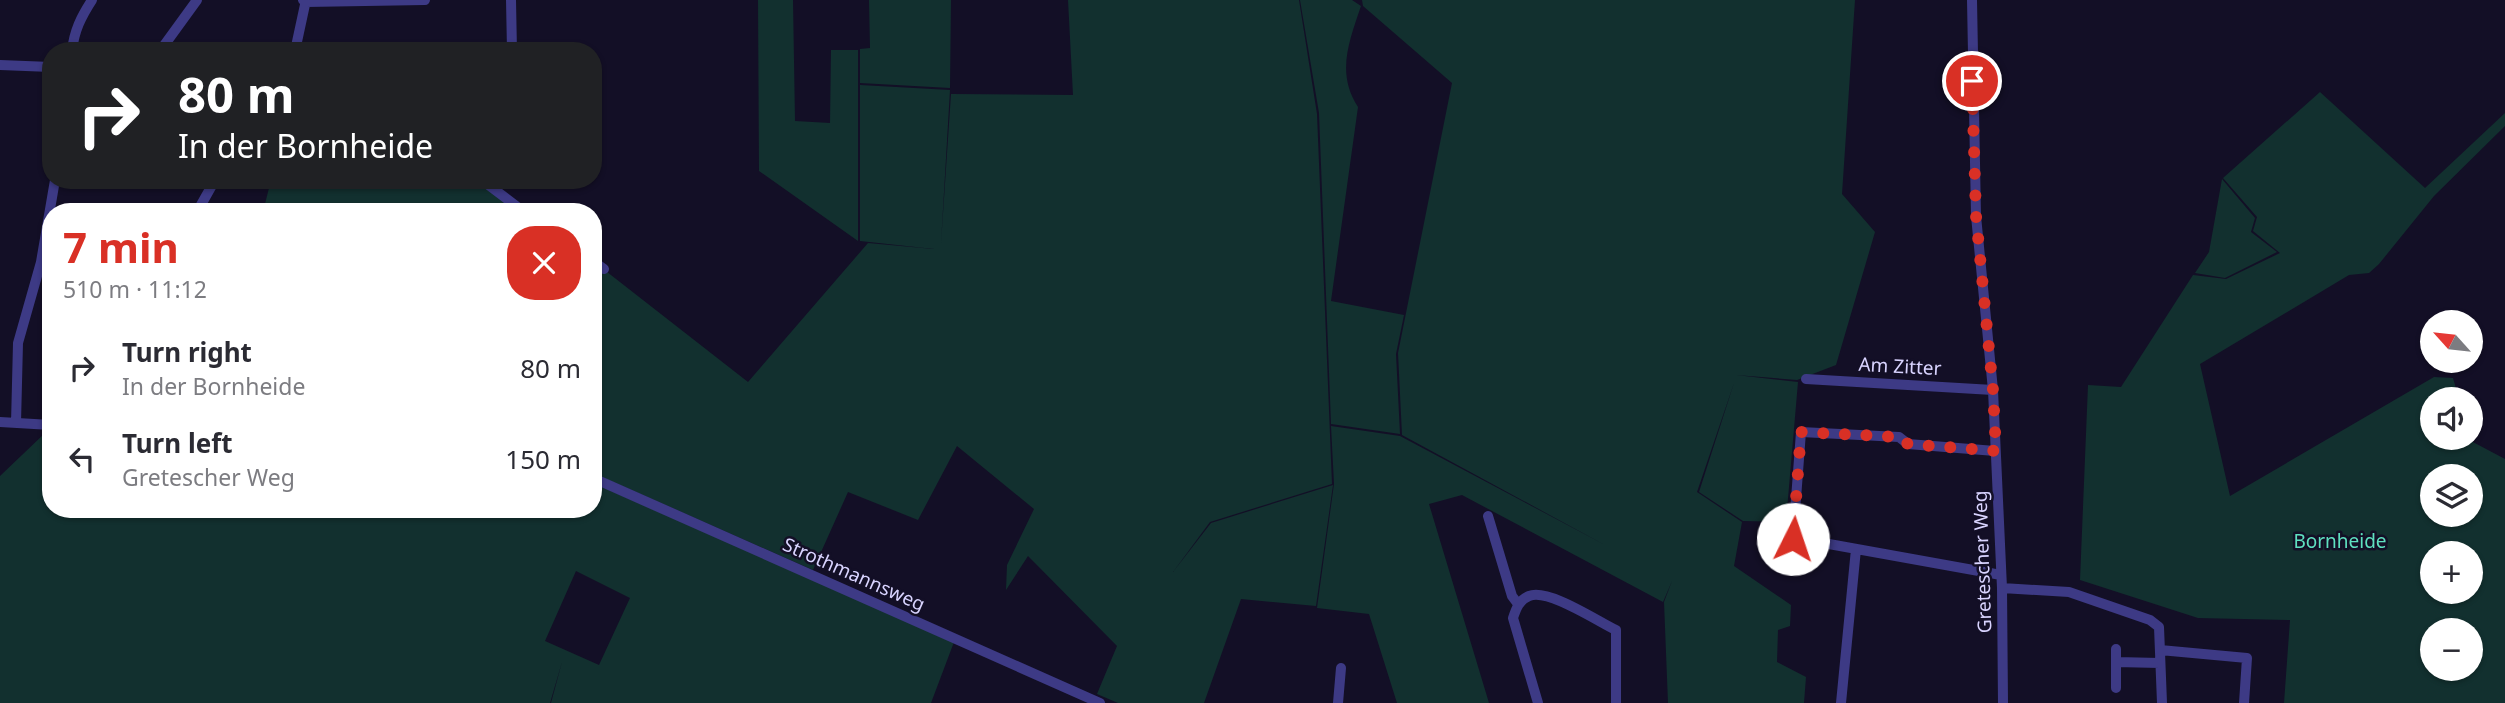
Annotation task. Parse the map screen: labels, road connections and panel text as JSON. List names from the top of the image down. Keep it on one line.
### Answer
{"streets":{"street":["Am Zitter","Gretescher Weg","Strothmannsweg"]},"crossings":[["Am Zitter","Gretescher Weg"]],"parks":["Bornheide"],"north":"top left","page":{"turn":["80 m","In der Bornheide"],"heading":["7 min","510 m · 11:12"],"map_buttons":["+","−"],"list":[{"name":"Turn right","note":"In der Bornheide","value":"80 m"},{"name":"Turn left","note":"Gretescher Weg","value":"150 m"}]}}
